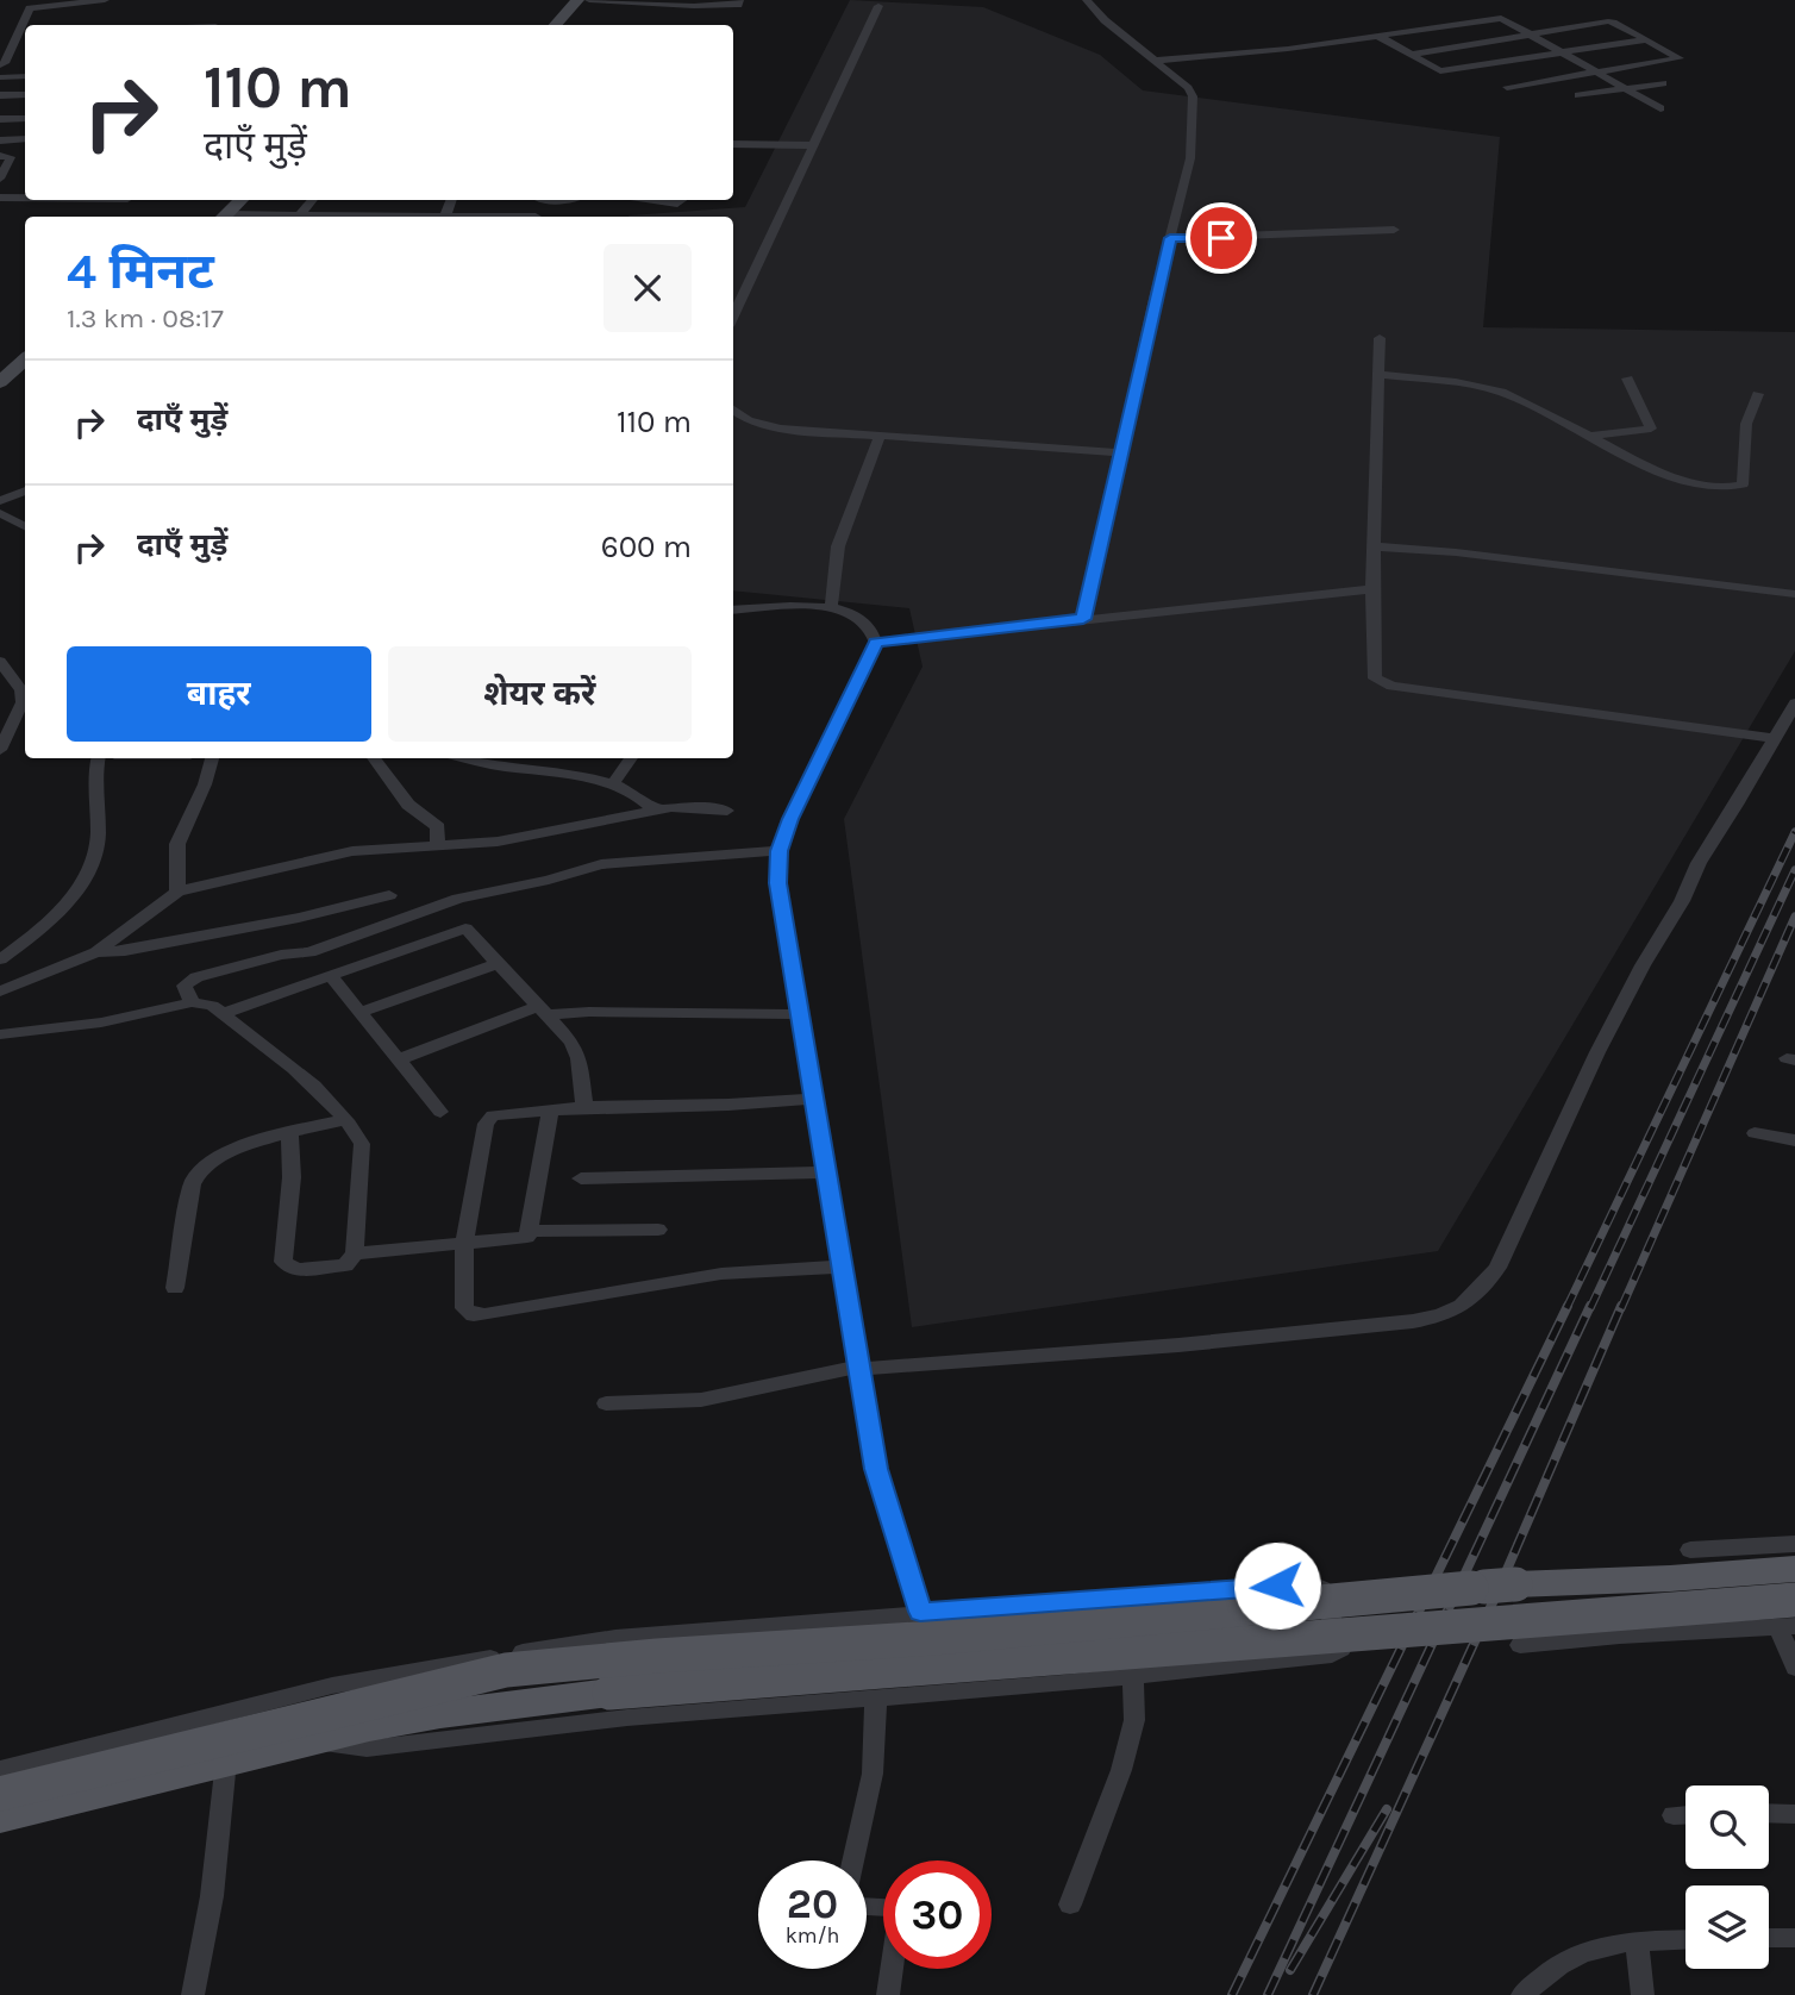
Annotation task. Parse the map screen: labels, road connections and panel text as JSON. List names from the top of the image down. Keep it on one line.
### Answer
{"page":{"turn":["110 m","दाएँ मुड़ें"],"heading":["4 मिनट","1.3 km · 08:17"],"list":[{"name":"दाएँ मुड़ें","value":"110 m"},{"name":"दाएँ मुड़ें","value":"600 m"}],"buttons":["बाहर","शेयर करें"],"speed":"20 km/h","limit":"30"}}
